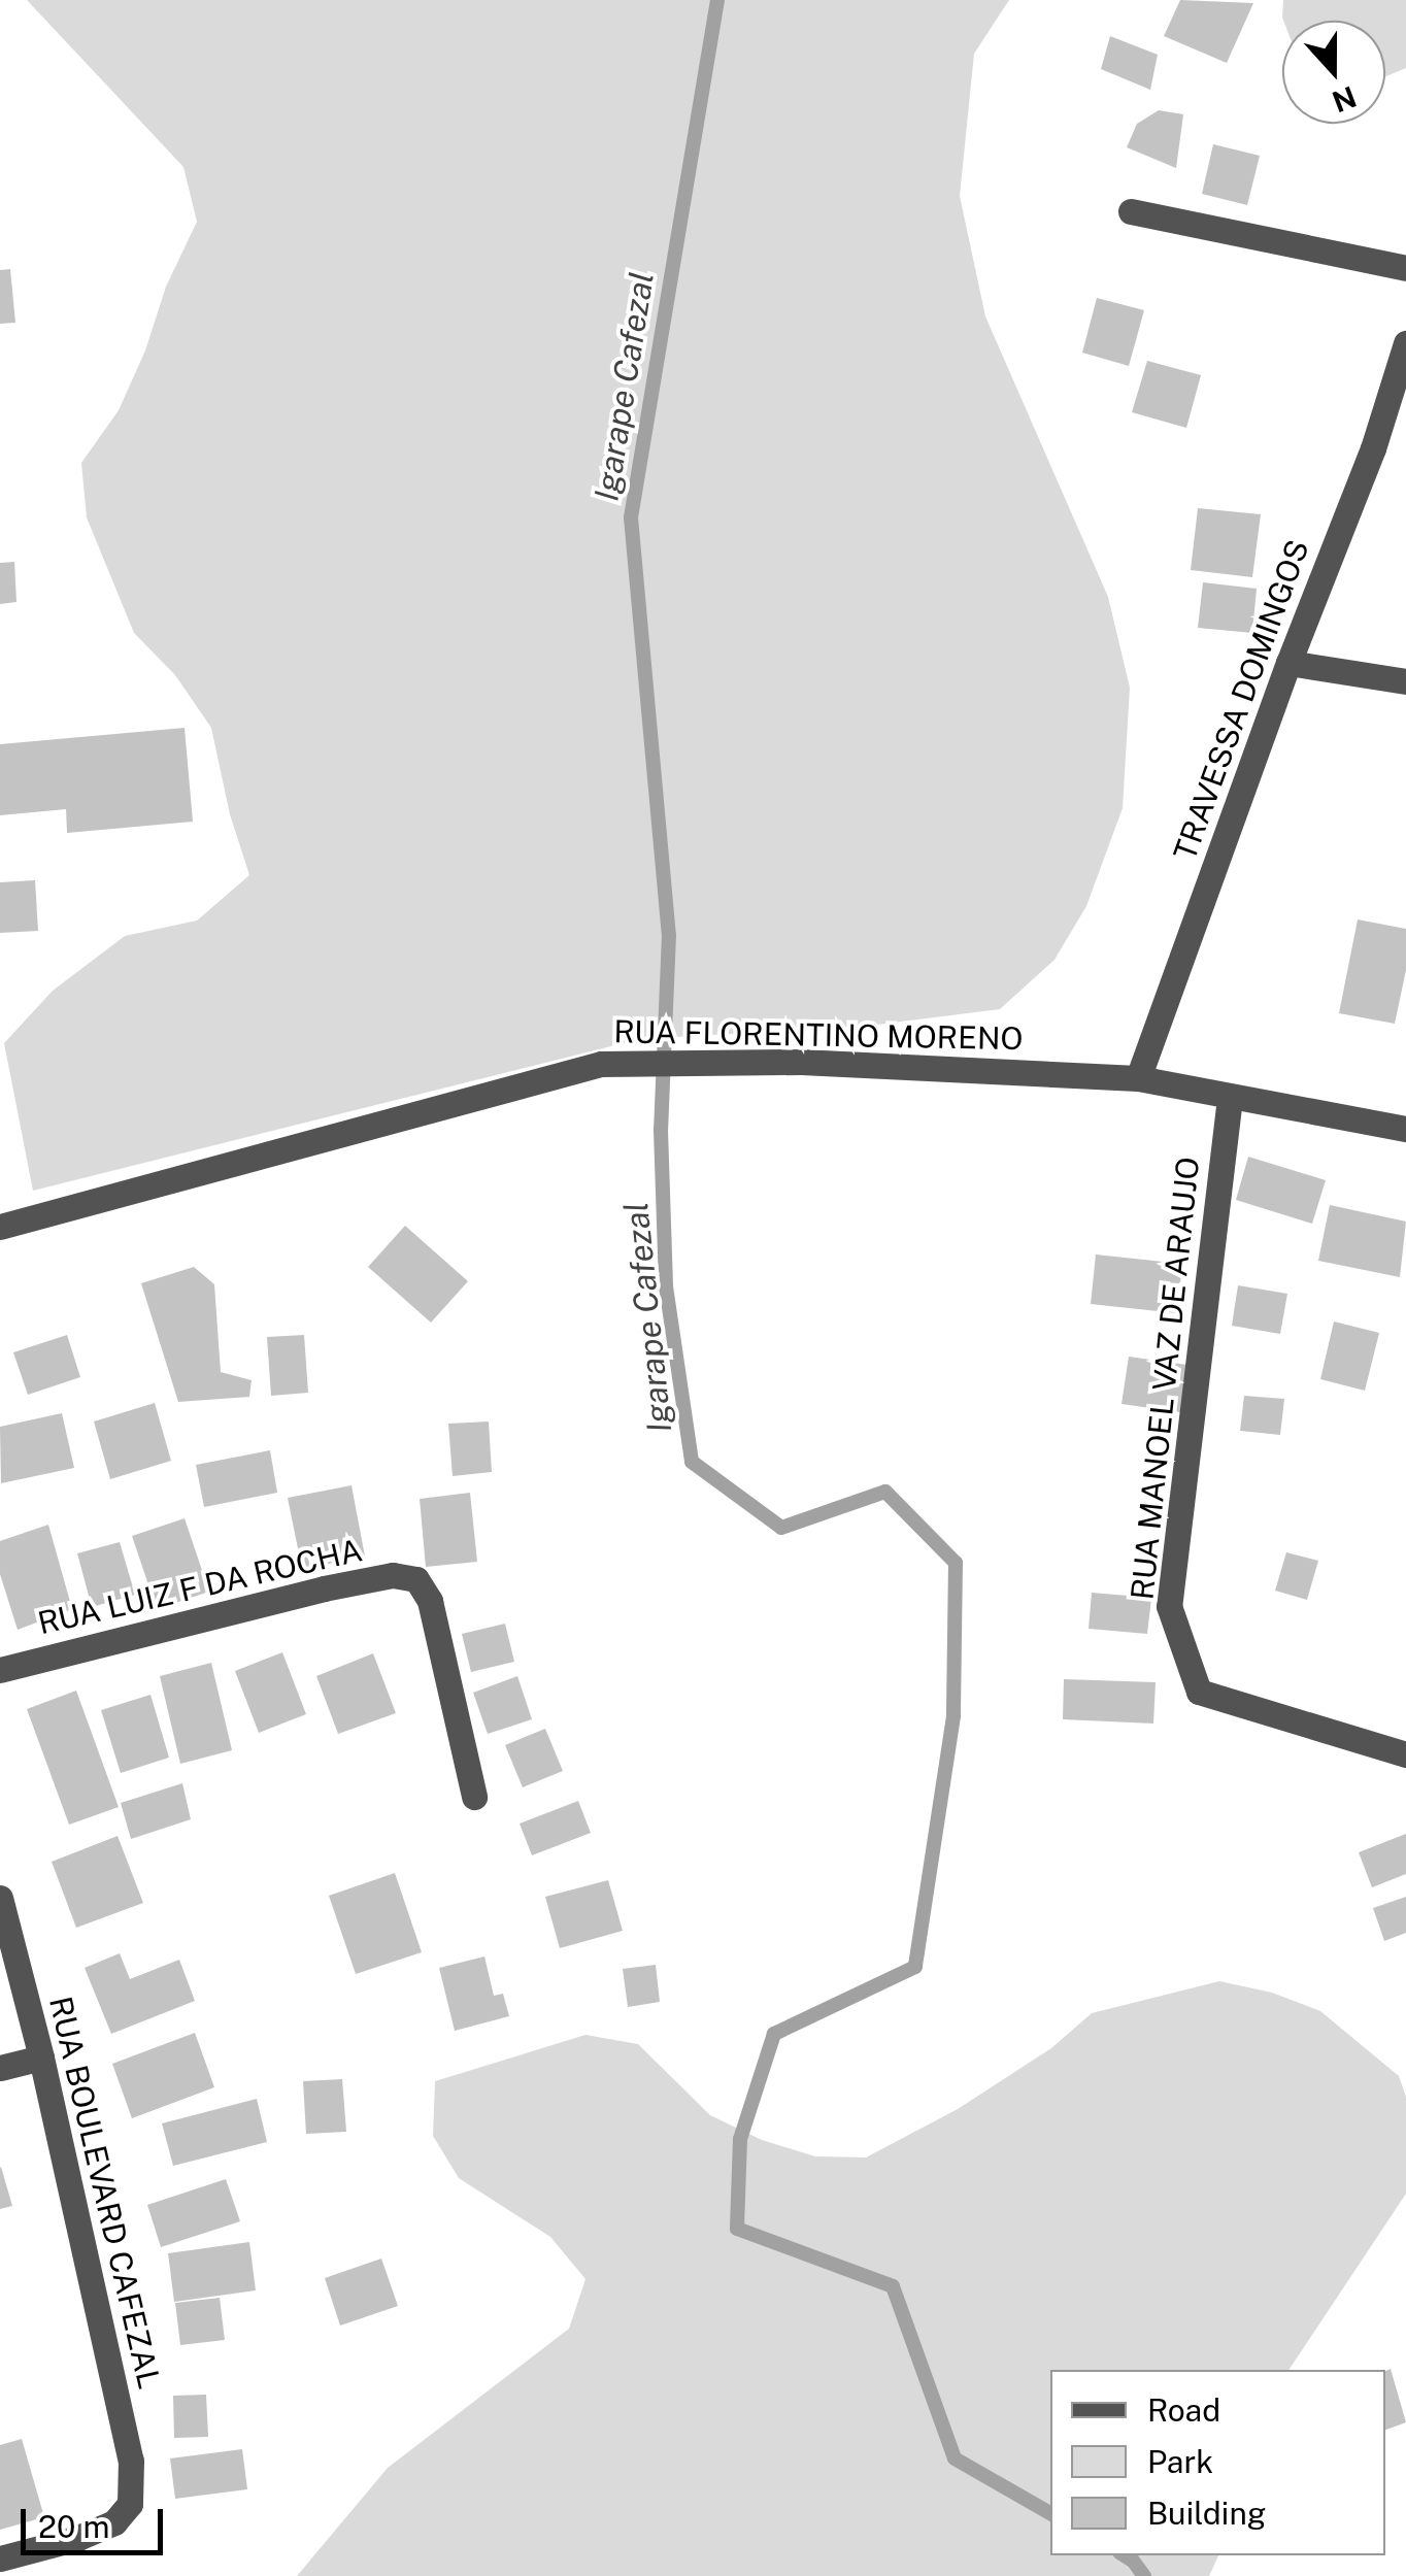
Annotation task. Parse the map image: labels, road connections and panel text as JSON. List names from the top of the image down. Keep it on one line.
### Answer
{"streets":{"street":["TRAVESSA DOMINGOS","RUA FLORENTINO MORENO","RUA MANOEL VAZ DE ARAUJO","RUA LUIZ F DA ROCHA","RUA BOULEVARD CAFEZAL"]},"crossings":[["TRAVESSA DOMINGOS","RUA FLORENTINO MORENO"],["RUA FLORENTINO MORENO","RUA MANOEL VAZ DE ARAUJO"]],"water":["Igarape Cafezal"],"legend":["Road","Park","Building"],"scale_bar":"20 m","north":"bottom"}
